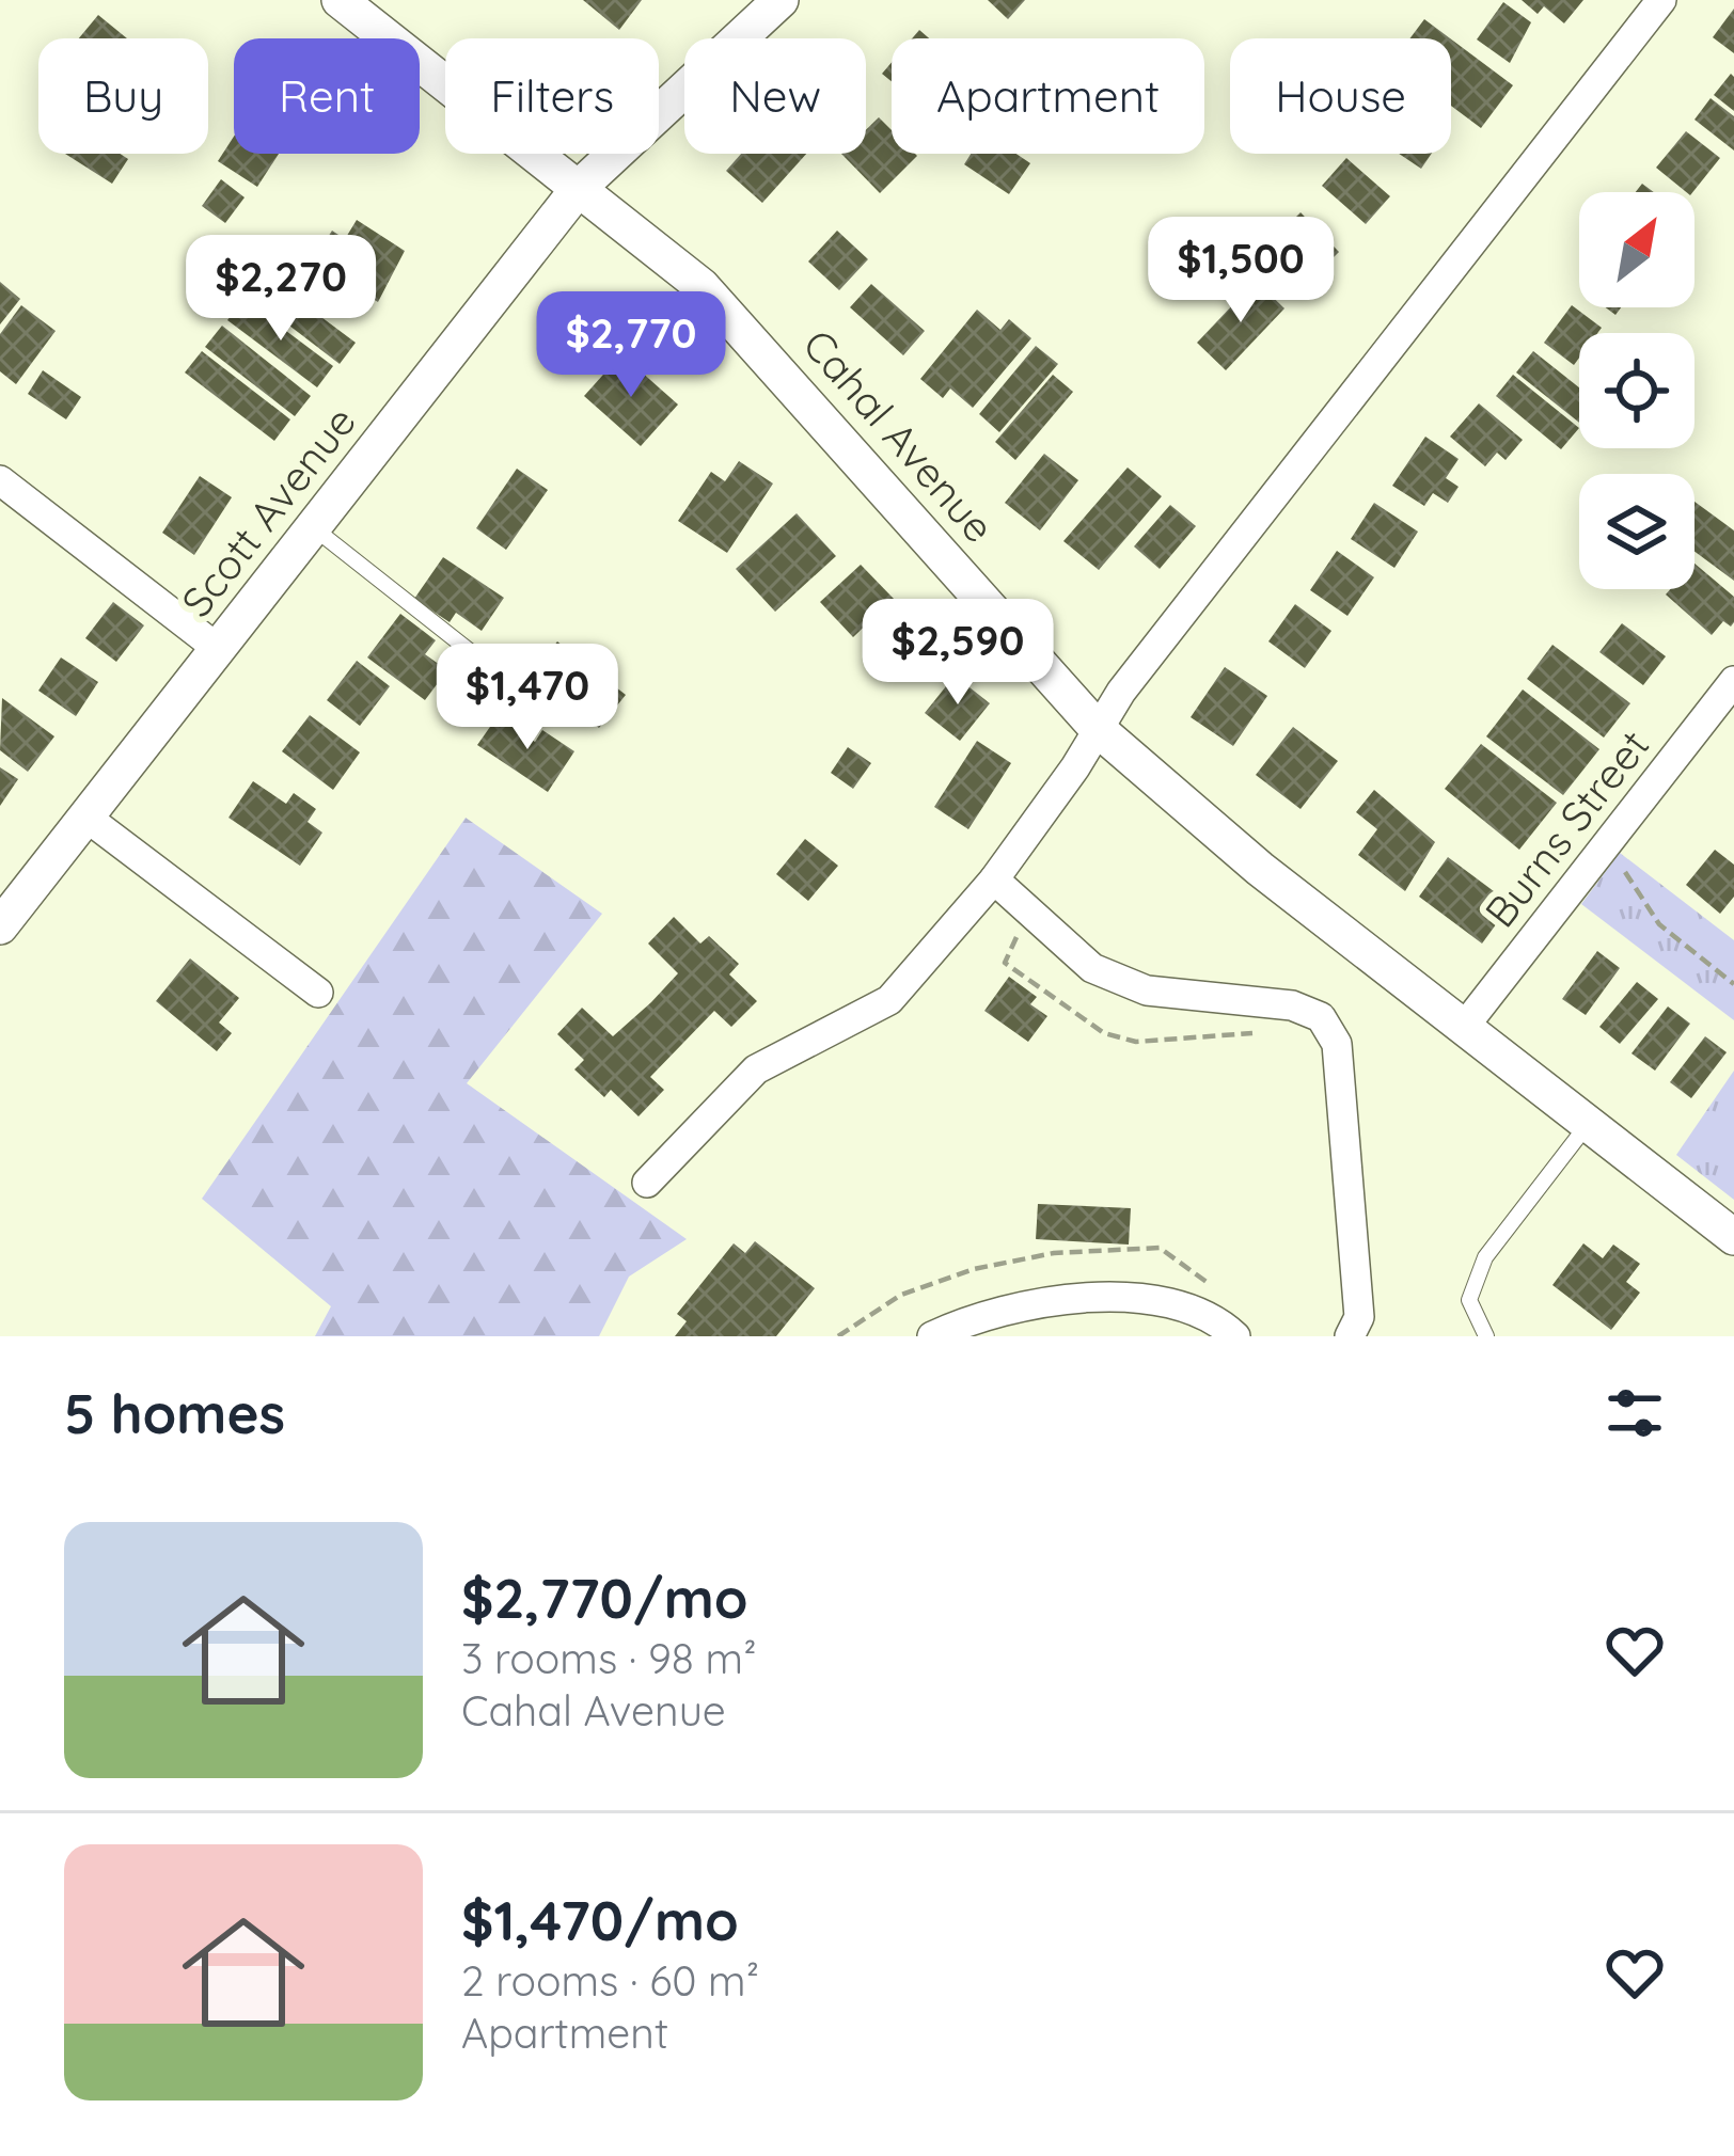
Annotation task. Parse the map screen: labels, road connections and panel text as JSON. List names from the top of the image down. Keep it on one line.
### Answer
{"streets":{"street":["Cahal Avenue","Scott Avenue","Burns Street"]},"crossings":[["Cahal Avenue","Scott Avenue"],["Cahal Avenue","Burns Street"]],"north":"top right","page":{"chip":["Buy","Rent","Filters","New","Apartment","House"],"price":["$1,500","$2,270","$2,770","$2,590","$1,470"],"heading":"5 homes","list":[{"name":"$2,770/mo","note":"3 rooms · 98 m² · Cahal Avenue"},{"name":"$1,470/mo","note":"2 rooms · 60 m² · Apartment"}]}}
